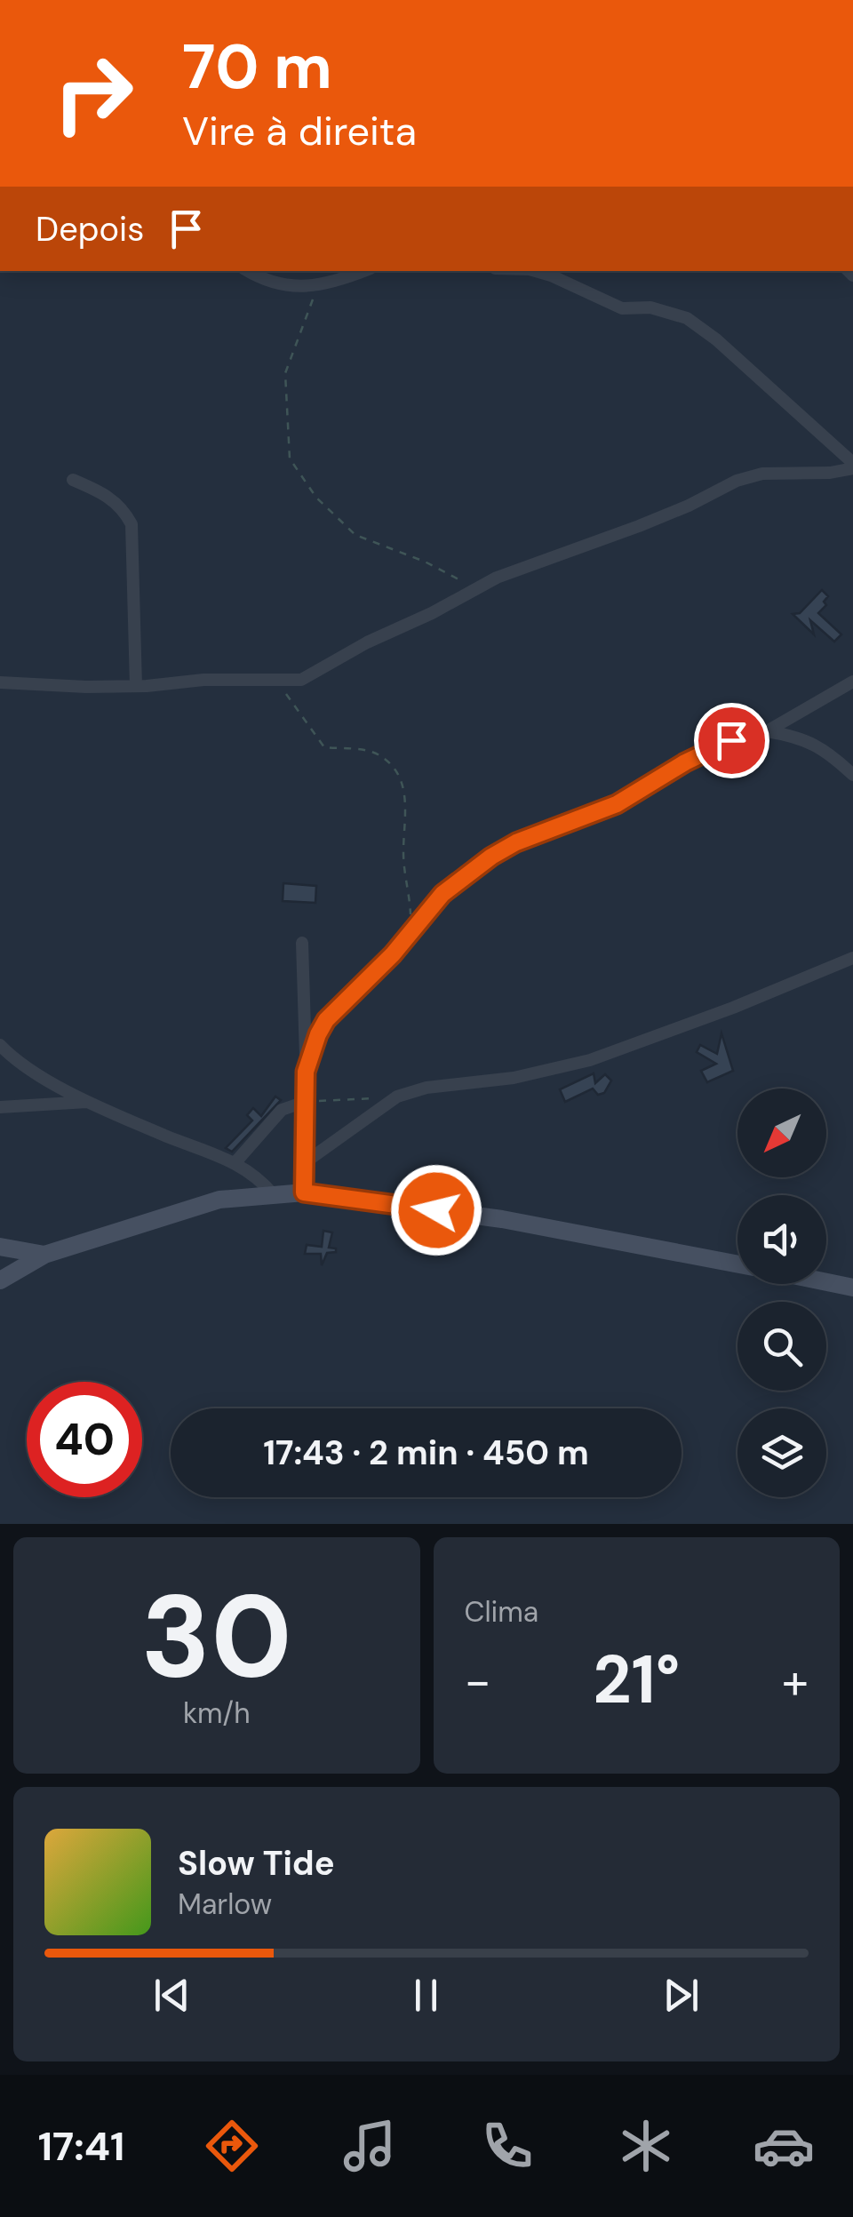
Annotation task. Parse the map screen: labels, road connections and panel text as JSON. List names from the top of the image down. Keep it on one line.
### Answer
{"north":"bottom left","page":{"turn":["70 m","Vire à direita"],"then":"Depois","limit":"40","trip":"17:43 · 2 min · 450 m","tile":[["30","km/h"],"Clima"],"heat":["−","21°","+"],"song":["Slow Tide","Marlow"],"tabs":"17:41"}}
